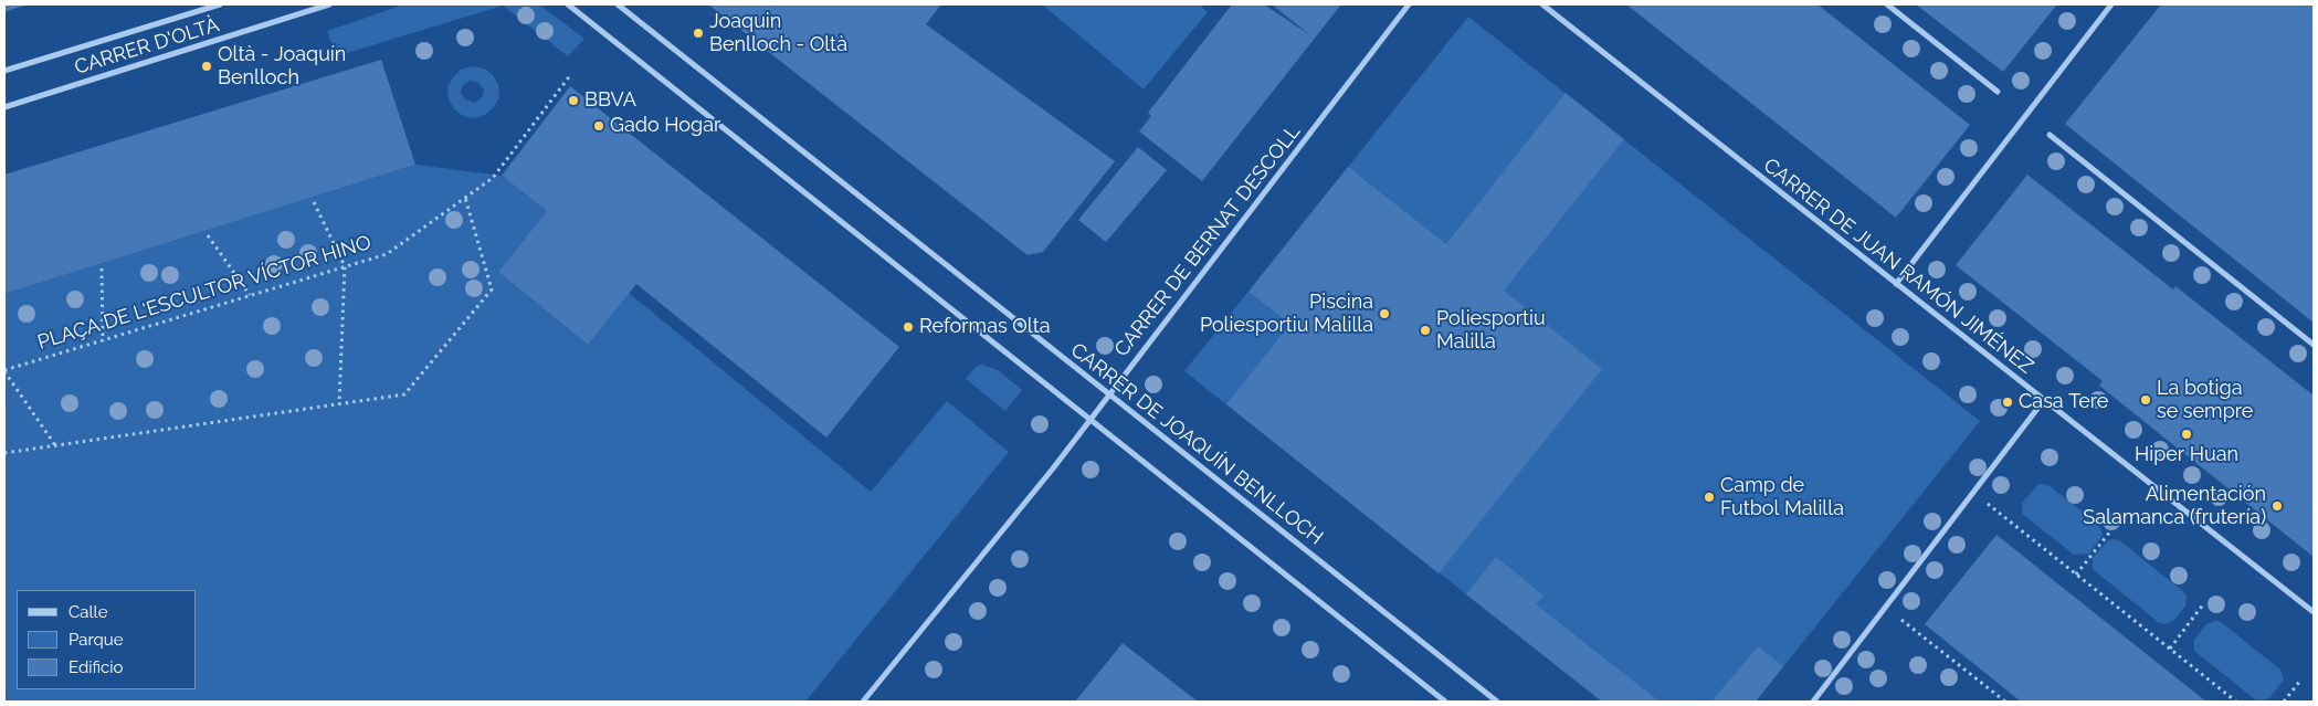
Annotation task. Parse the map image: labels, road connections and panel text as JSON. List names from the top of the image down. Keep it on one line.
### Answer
{"streets":{"street":["CARRER D'OLTÀ","CARRER DE BERNAT DESCOLL","CARRER DE JUAN RAMÓN JIMÉNEZ","CARRER DE JOAQUÍN BENLLOCH"],"path":["PLAÇA DE L'ESCULTOR VÍCTOR HINO"]},"crossings":[["CARRER DE BERNAT DESCOLL","CARRER DE JOAQUÍN BENLLOCH"]],"places":["Joaquin Benlloch - Oltà","Oltà - Joaquín Benlloch","BBVA","Gado Hogar","Piscina Poliesportiu Malilla","Reformas Olta","Poliesportiu Malilla","La botiga se sempre","Casa Tere","Hiper Huan","Camp de Futbol Malilla","Alimentación Salamanca (frutería)"],"legend":["Calle","Parque","Edificio"]}
